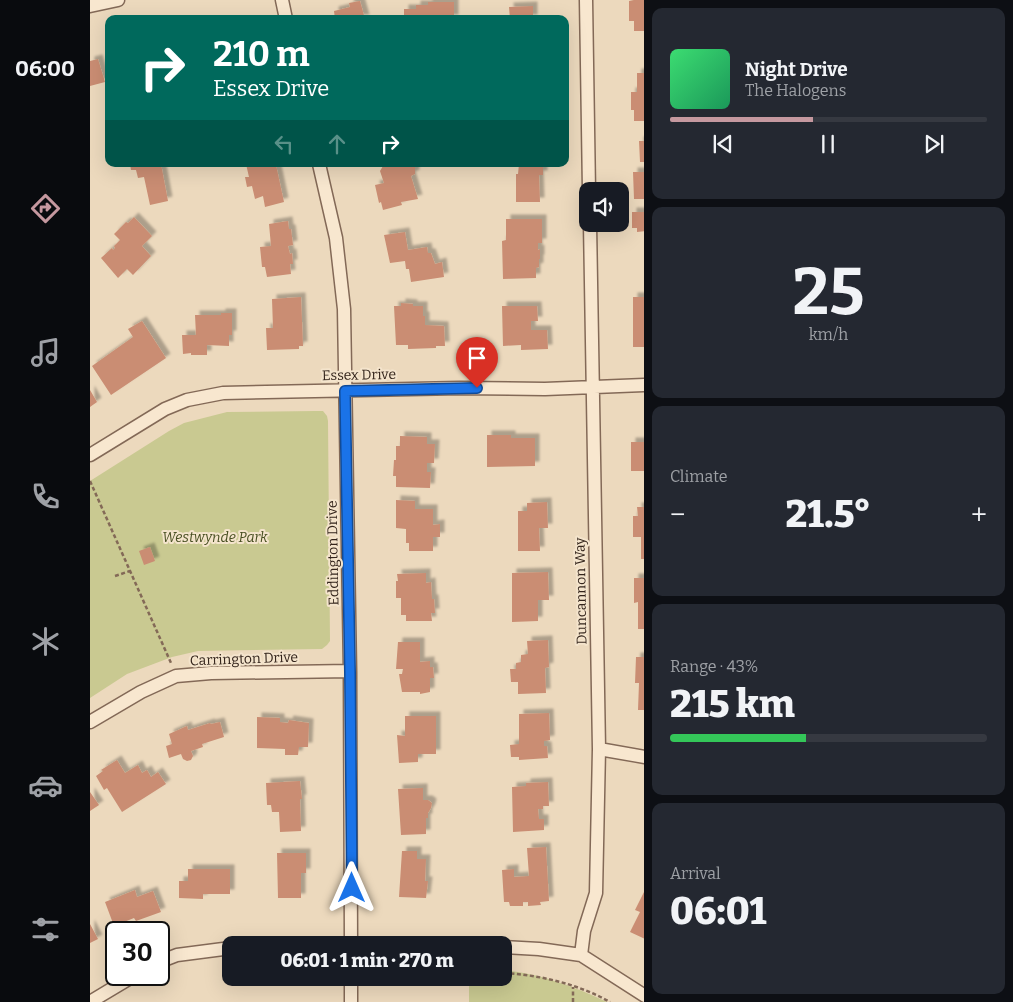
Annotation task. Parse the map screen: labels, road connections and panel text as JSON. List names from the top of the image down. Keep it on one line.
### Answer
{"streets":{"street":["Essex Drive","Eddington Drive","Duncannon Way","Carrington Drive"]},"crossings":[["Essex Drive","Eddington Drive"],["Essex Drive","Duncannon Way"],["Eddington Drive","Carrington Drive"]],"parks":["Westwynde Park"],"page":{"tabs":"06:00","turn":["210 m","Essex Drive"],"song":["Night Drive","The Halogens"],"tile":[["25","km/h"],"Climate",["Range · 43%","215 km"],["Arrival","06:01"]],"heat":["−","21.5°","+"],"limit":"30","trip":"06:01 · 1 min · 270 m"}}
